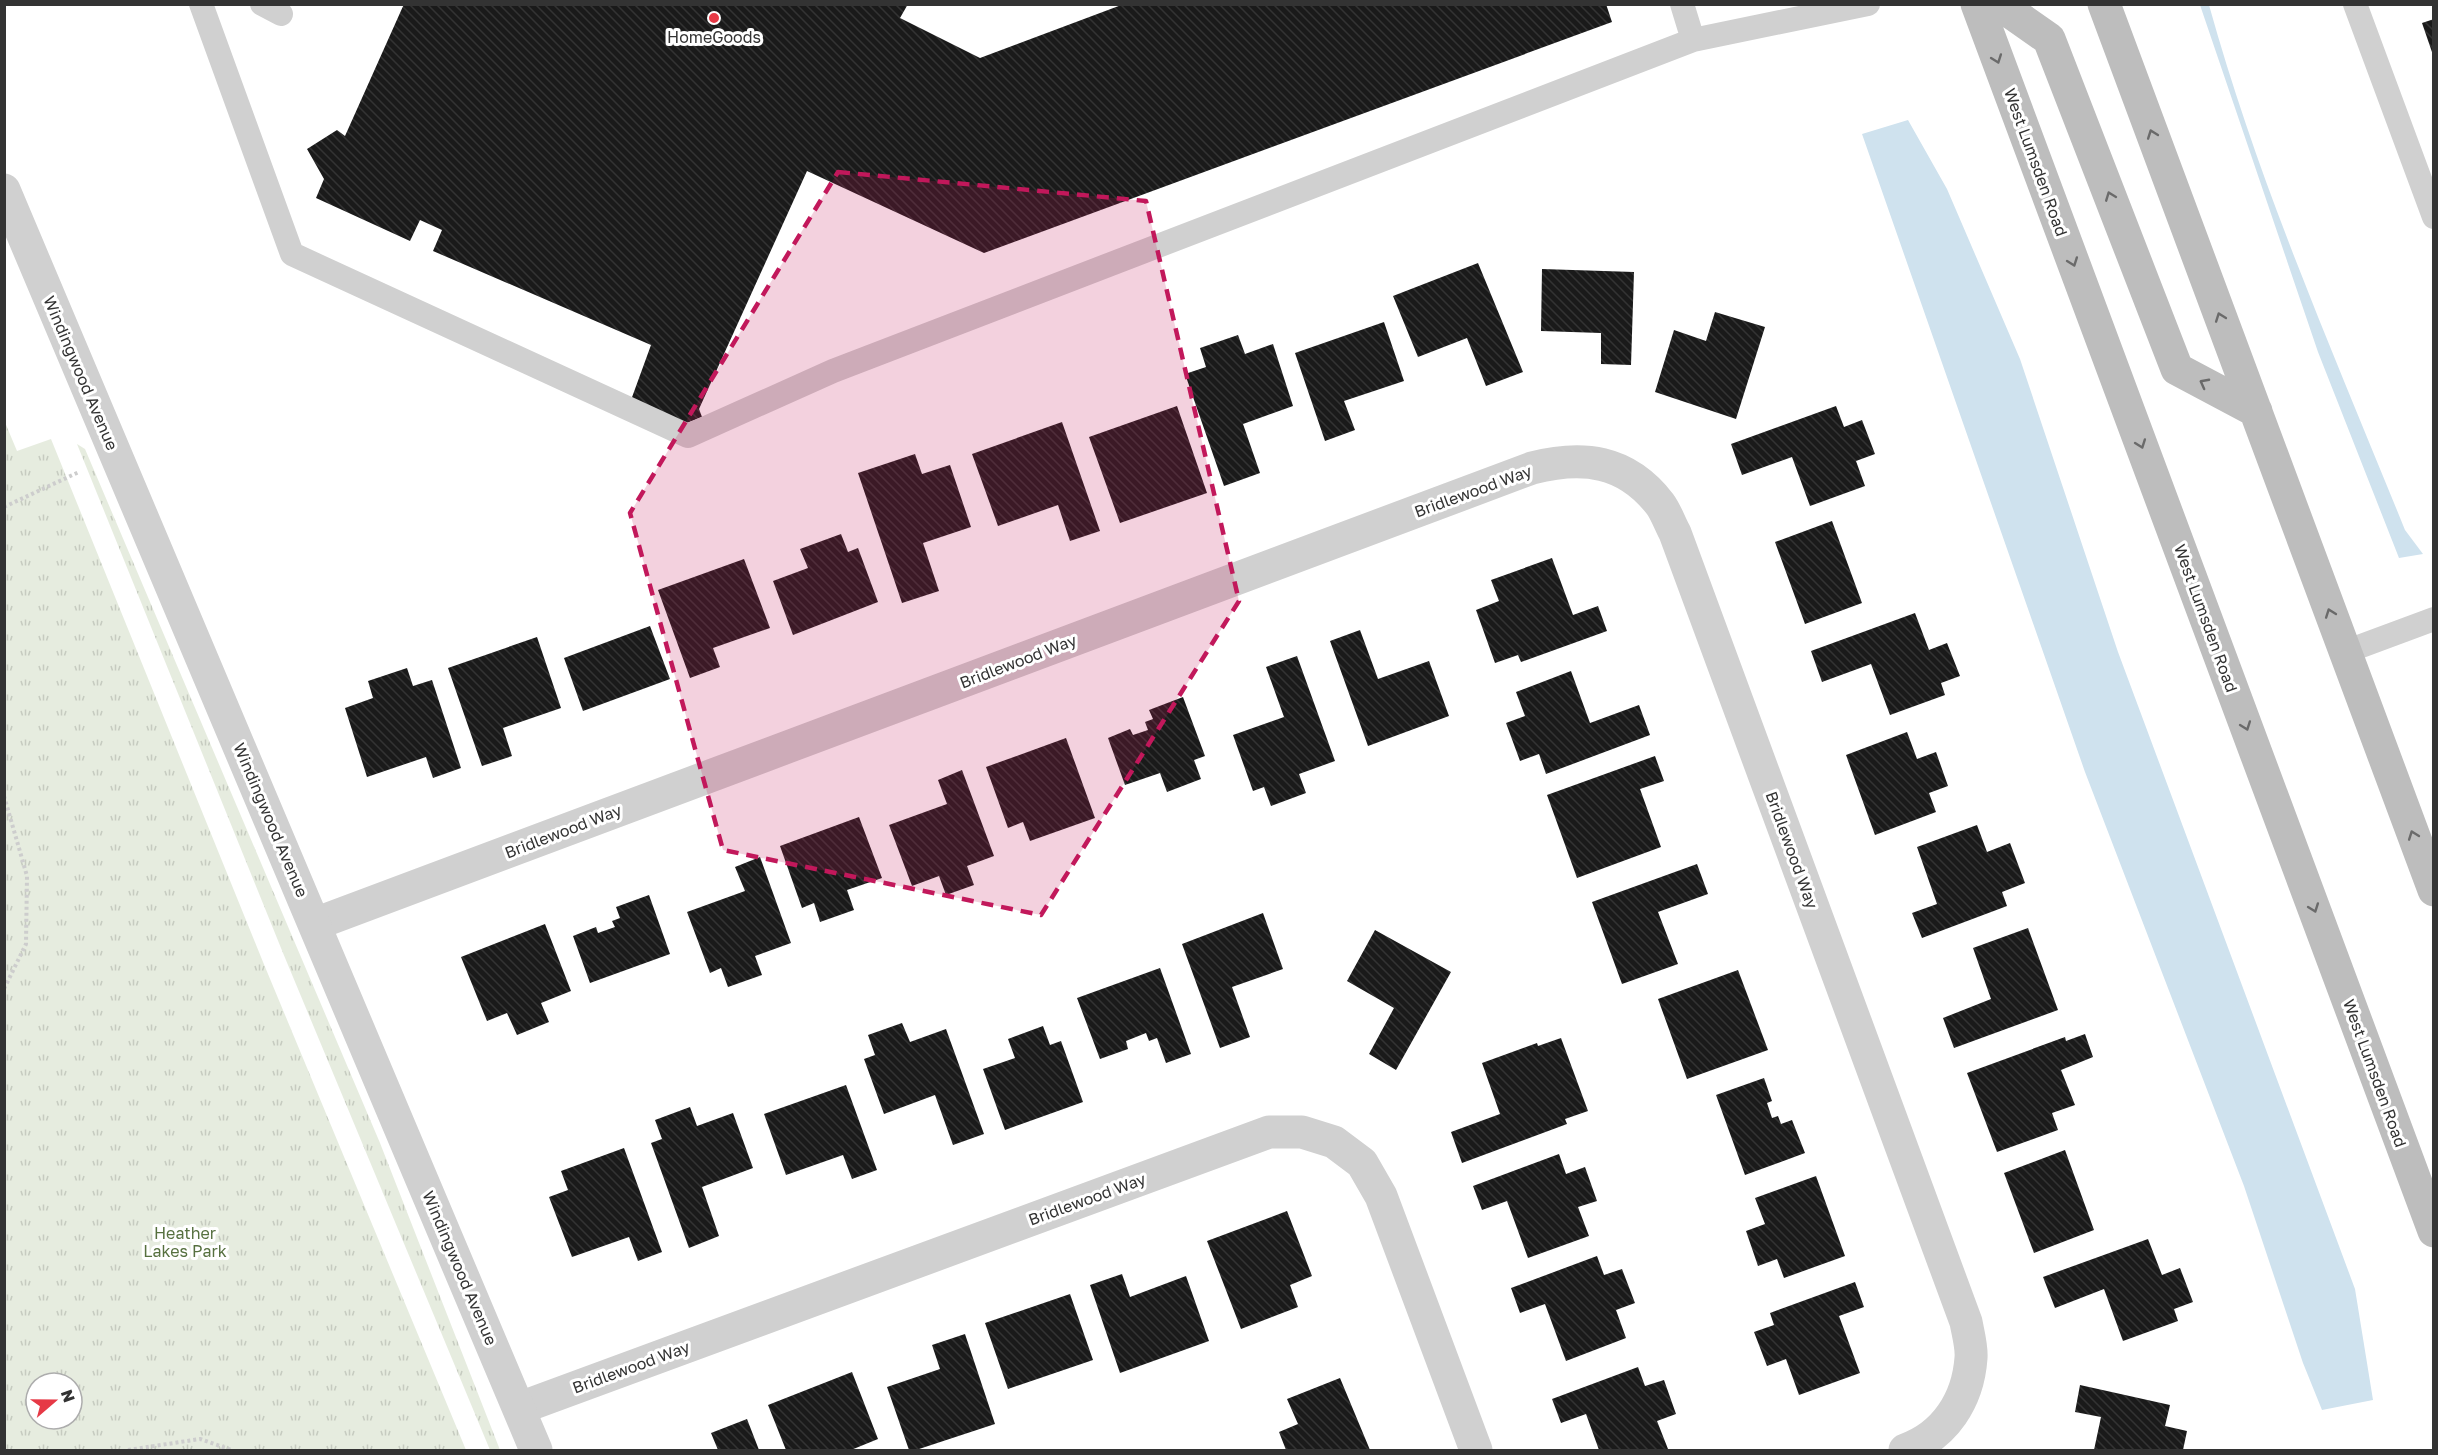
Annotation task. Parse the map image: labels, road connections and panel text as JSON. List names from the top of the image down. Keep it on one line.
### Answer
{"streets":{"main road":["West Lumsden Road"],"street":["Windingwood Avenue","Bridlewood Way"]},"crossings":[["Windingwood Avenue","Bridlewood Way"]],"parks":["Heather Lakes Park"],"places":["HomeGoods"],"north":"right"}
